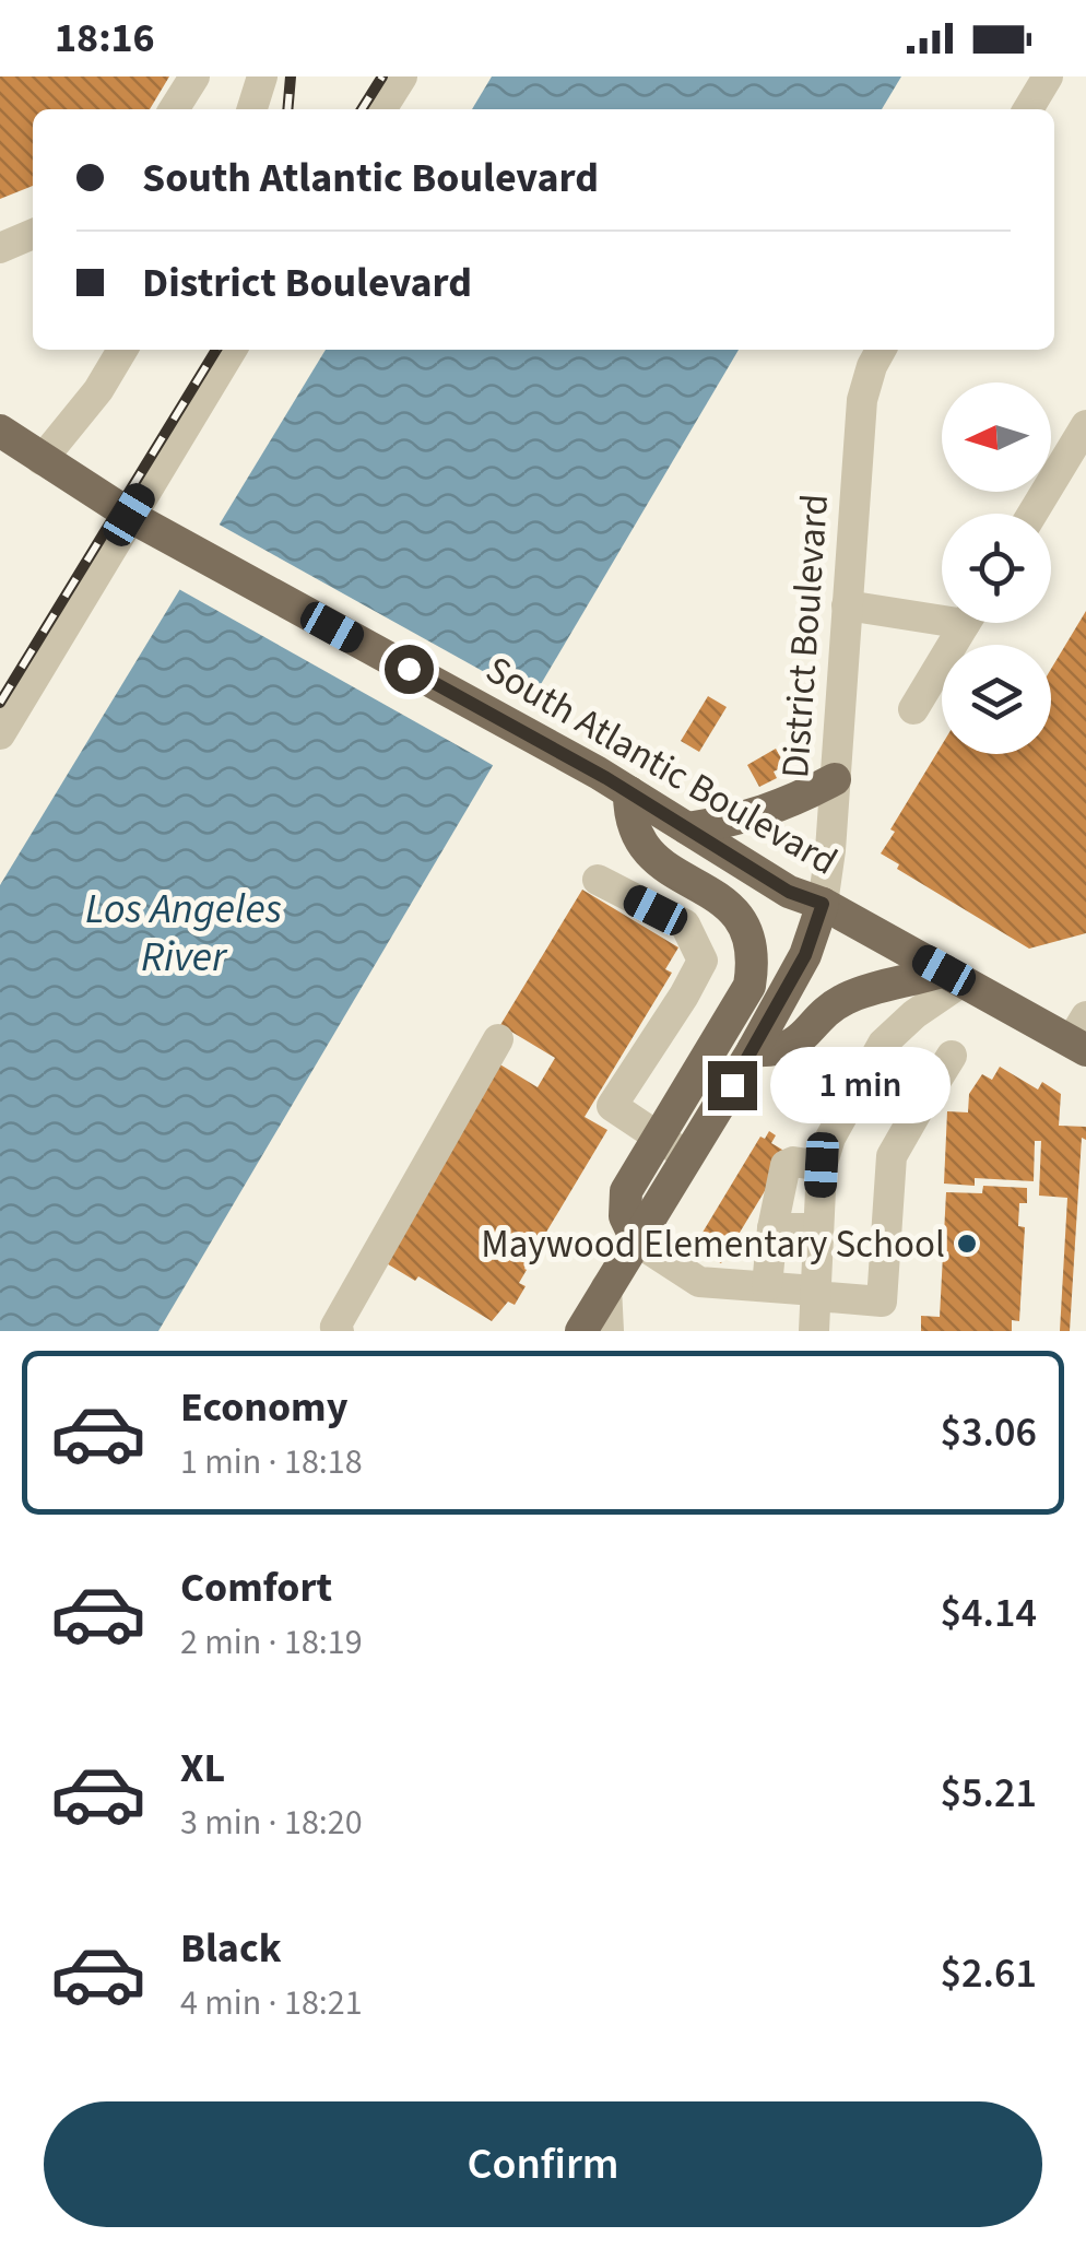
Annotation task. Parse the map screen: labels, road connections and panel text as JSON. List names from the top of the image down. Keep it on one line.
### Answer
{"streets":{"main road":["District Boulevard","South Atlantic Boulevard"]},"crossings":[["District Boulevard","South Atlantic Boulevard"]],"water":["Los Angeles River"],"places":["Maywood Elementary School"],"north":"left","page":{"status":"18:16","banner":["South Atlantic Boulevard","District Boulevard"],"bubble":"1 min","list":[{"name":"Economy","note":"1 min · 18:18","value":"$3.06"},{"name":"Comfort","note":"2 min · 18:19","value":"$4.14"},{"name":"XL","note":"3 min · 18:20","value":"$5.21"},{"name":"Black","note":"4 min · 18:21","value":"$2.61"}],"buttons":"Confirm"}}
